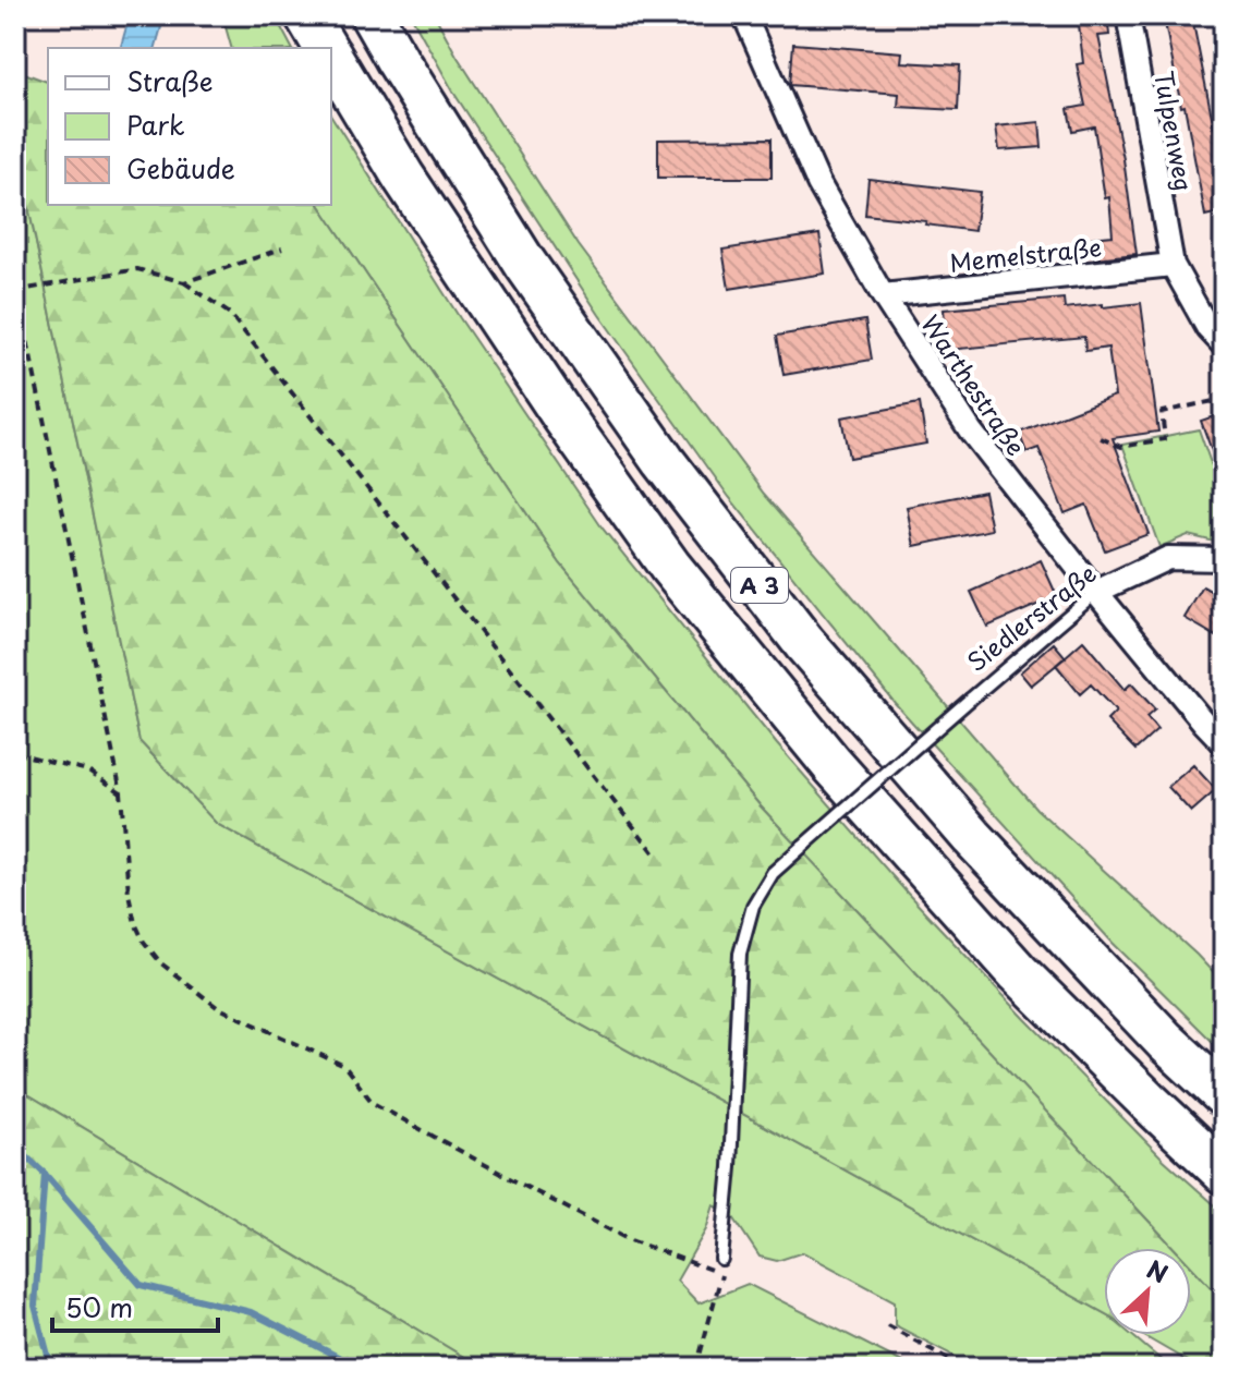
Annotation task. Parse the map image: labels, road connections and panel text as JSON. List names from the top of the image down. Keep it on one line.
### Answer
{"streets":{"highway":["A 3"],"street":["Tulpenweg","Memelstraße","Warthestraße","Siedlerstraße"]},"crossings":[["Tulpenweg","Memelstraße"],["Memelstraße","Warthestraße"],["Warthestraße","Siedlerstraße"]],"legend":["Straße","Park","Gebäude"],"scale_bar":"50 m","north":"top right"}
